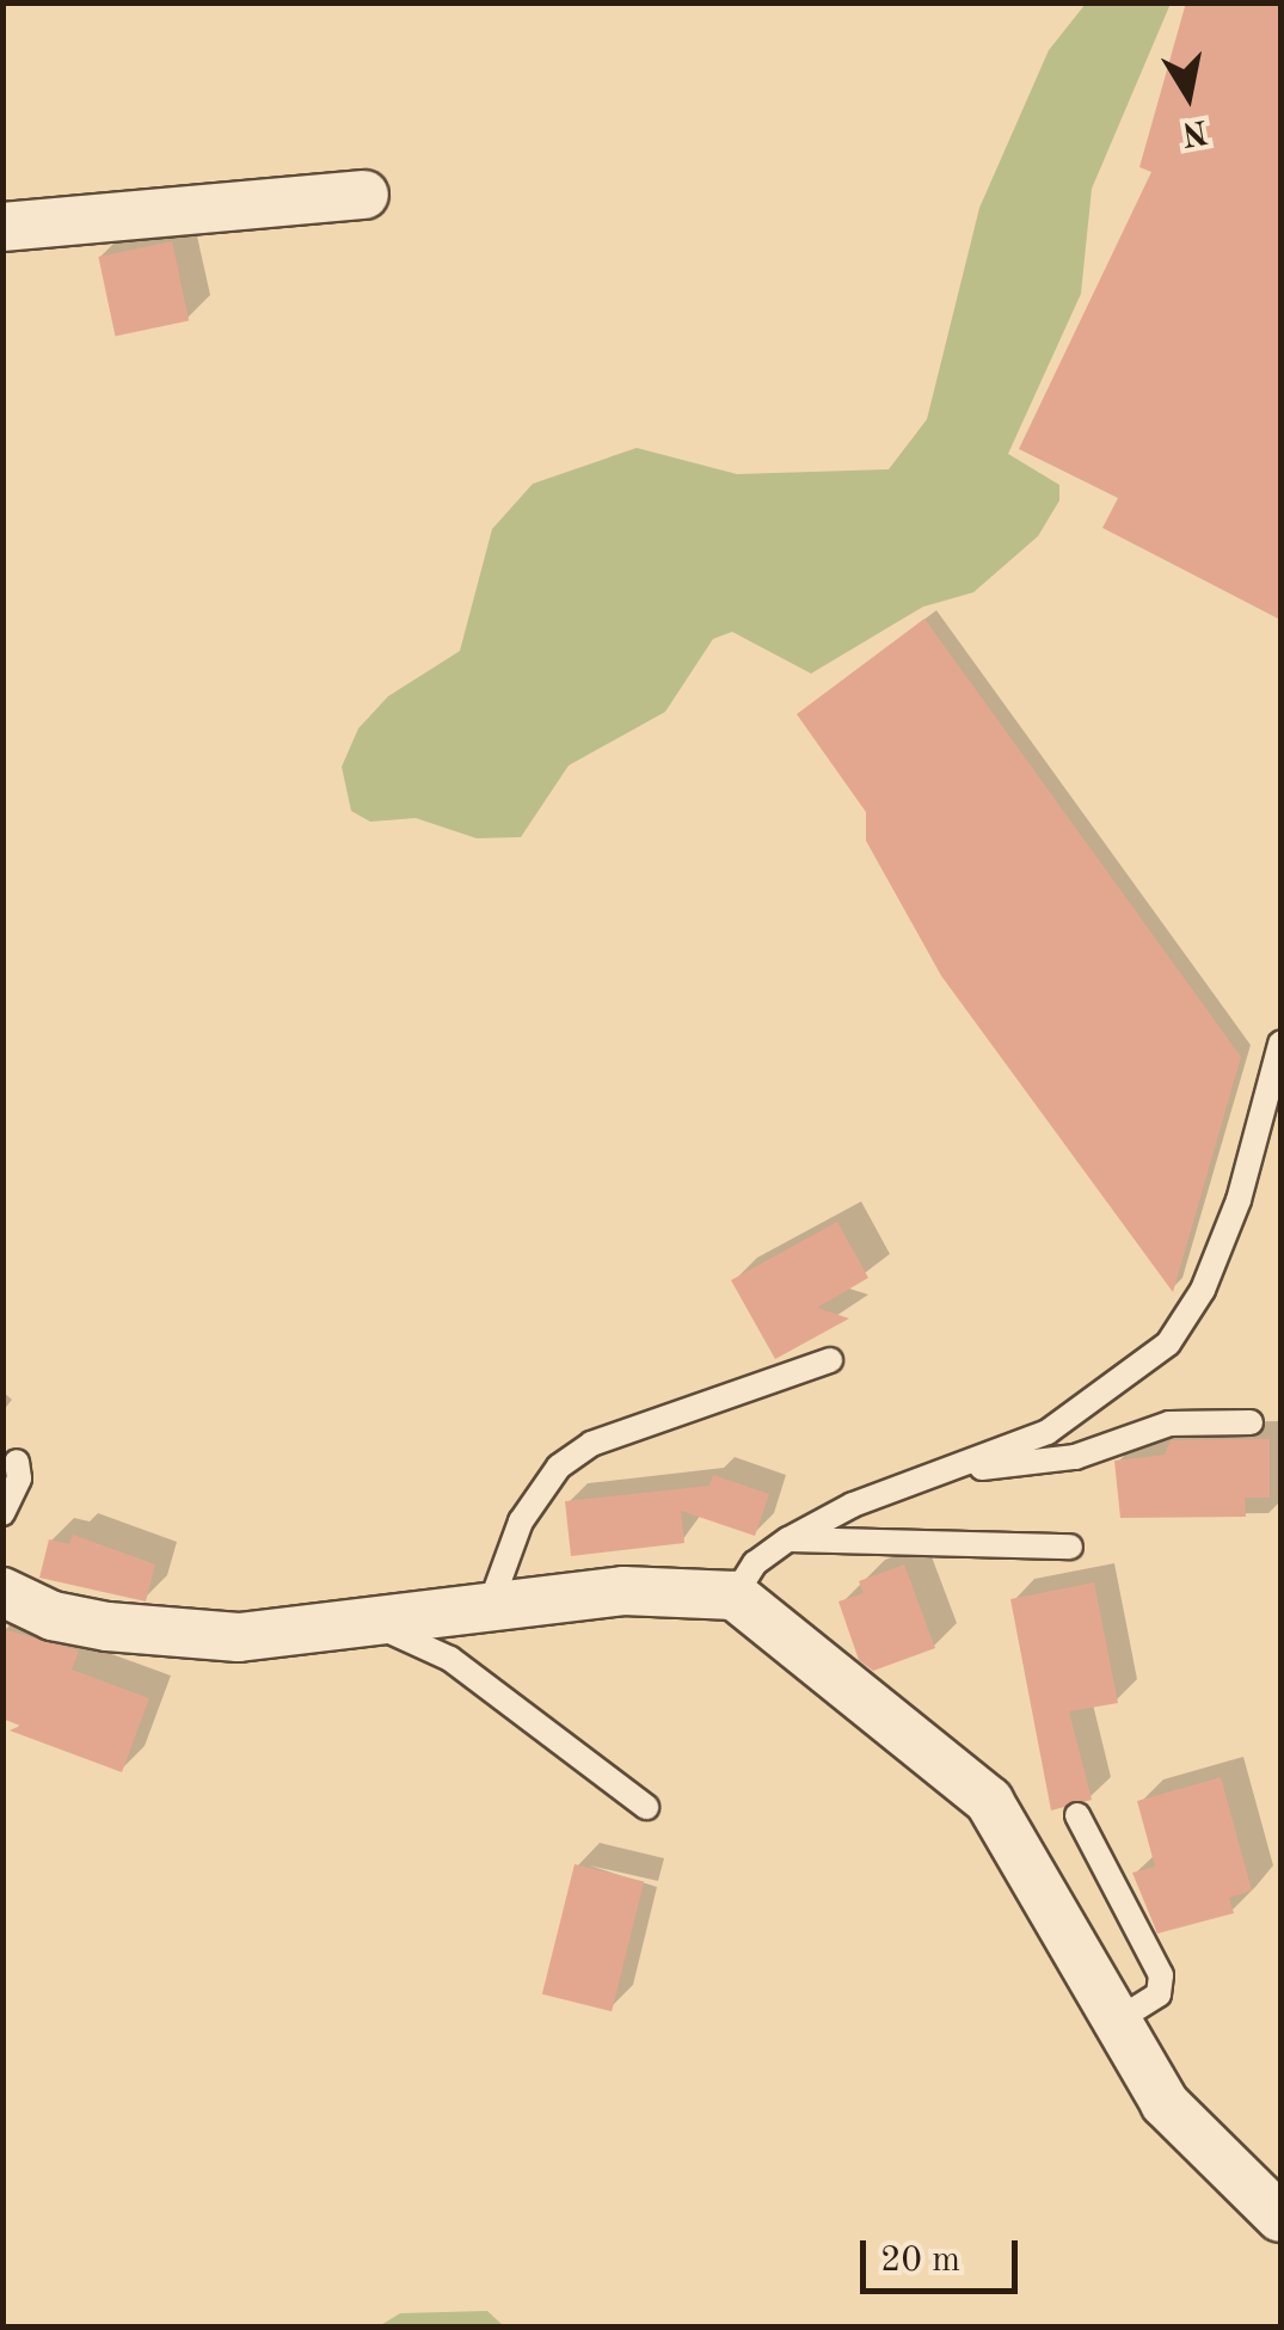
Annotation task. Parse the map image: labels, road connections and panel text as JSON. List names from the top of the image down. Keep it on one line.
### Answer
{"scale_bar":"20 m","north":"bottom"}
